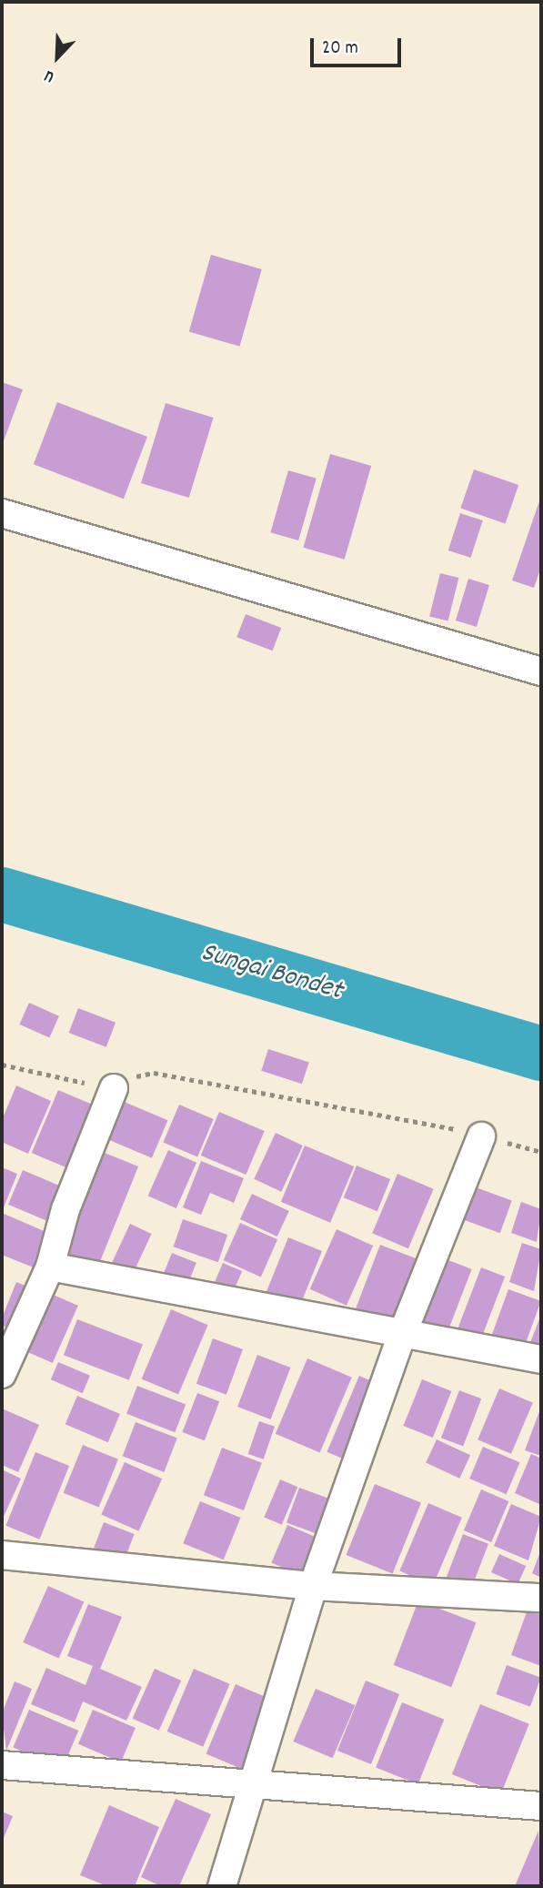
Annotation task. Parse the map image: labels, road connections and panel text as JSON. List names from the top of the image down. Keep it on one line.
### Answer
{"water":["Sungai Bondet"],"scale_bar":"20 m","north":"bottom left"}
